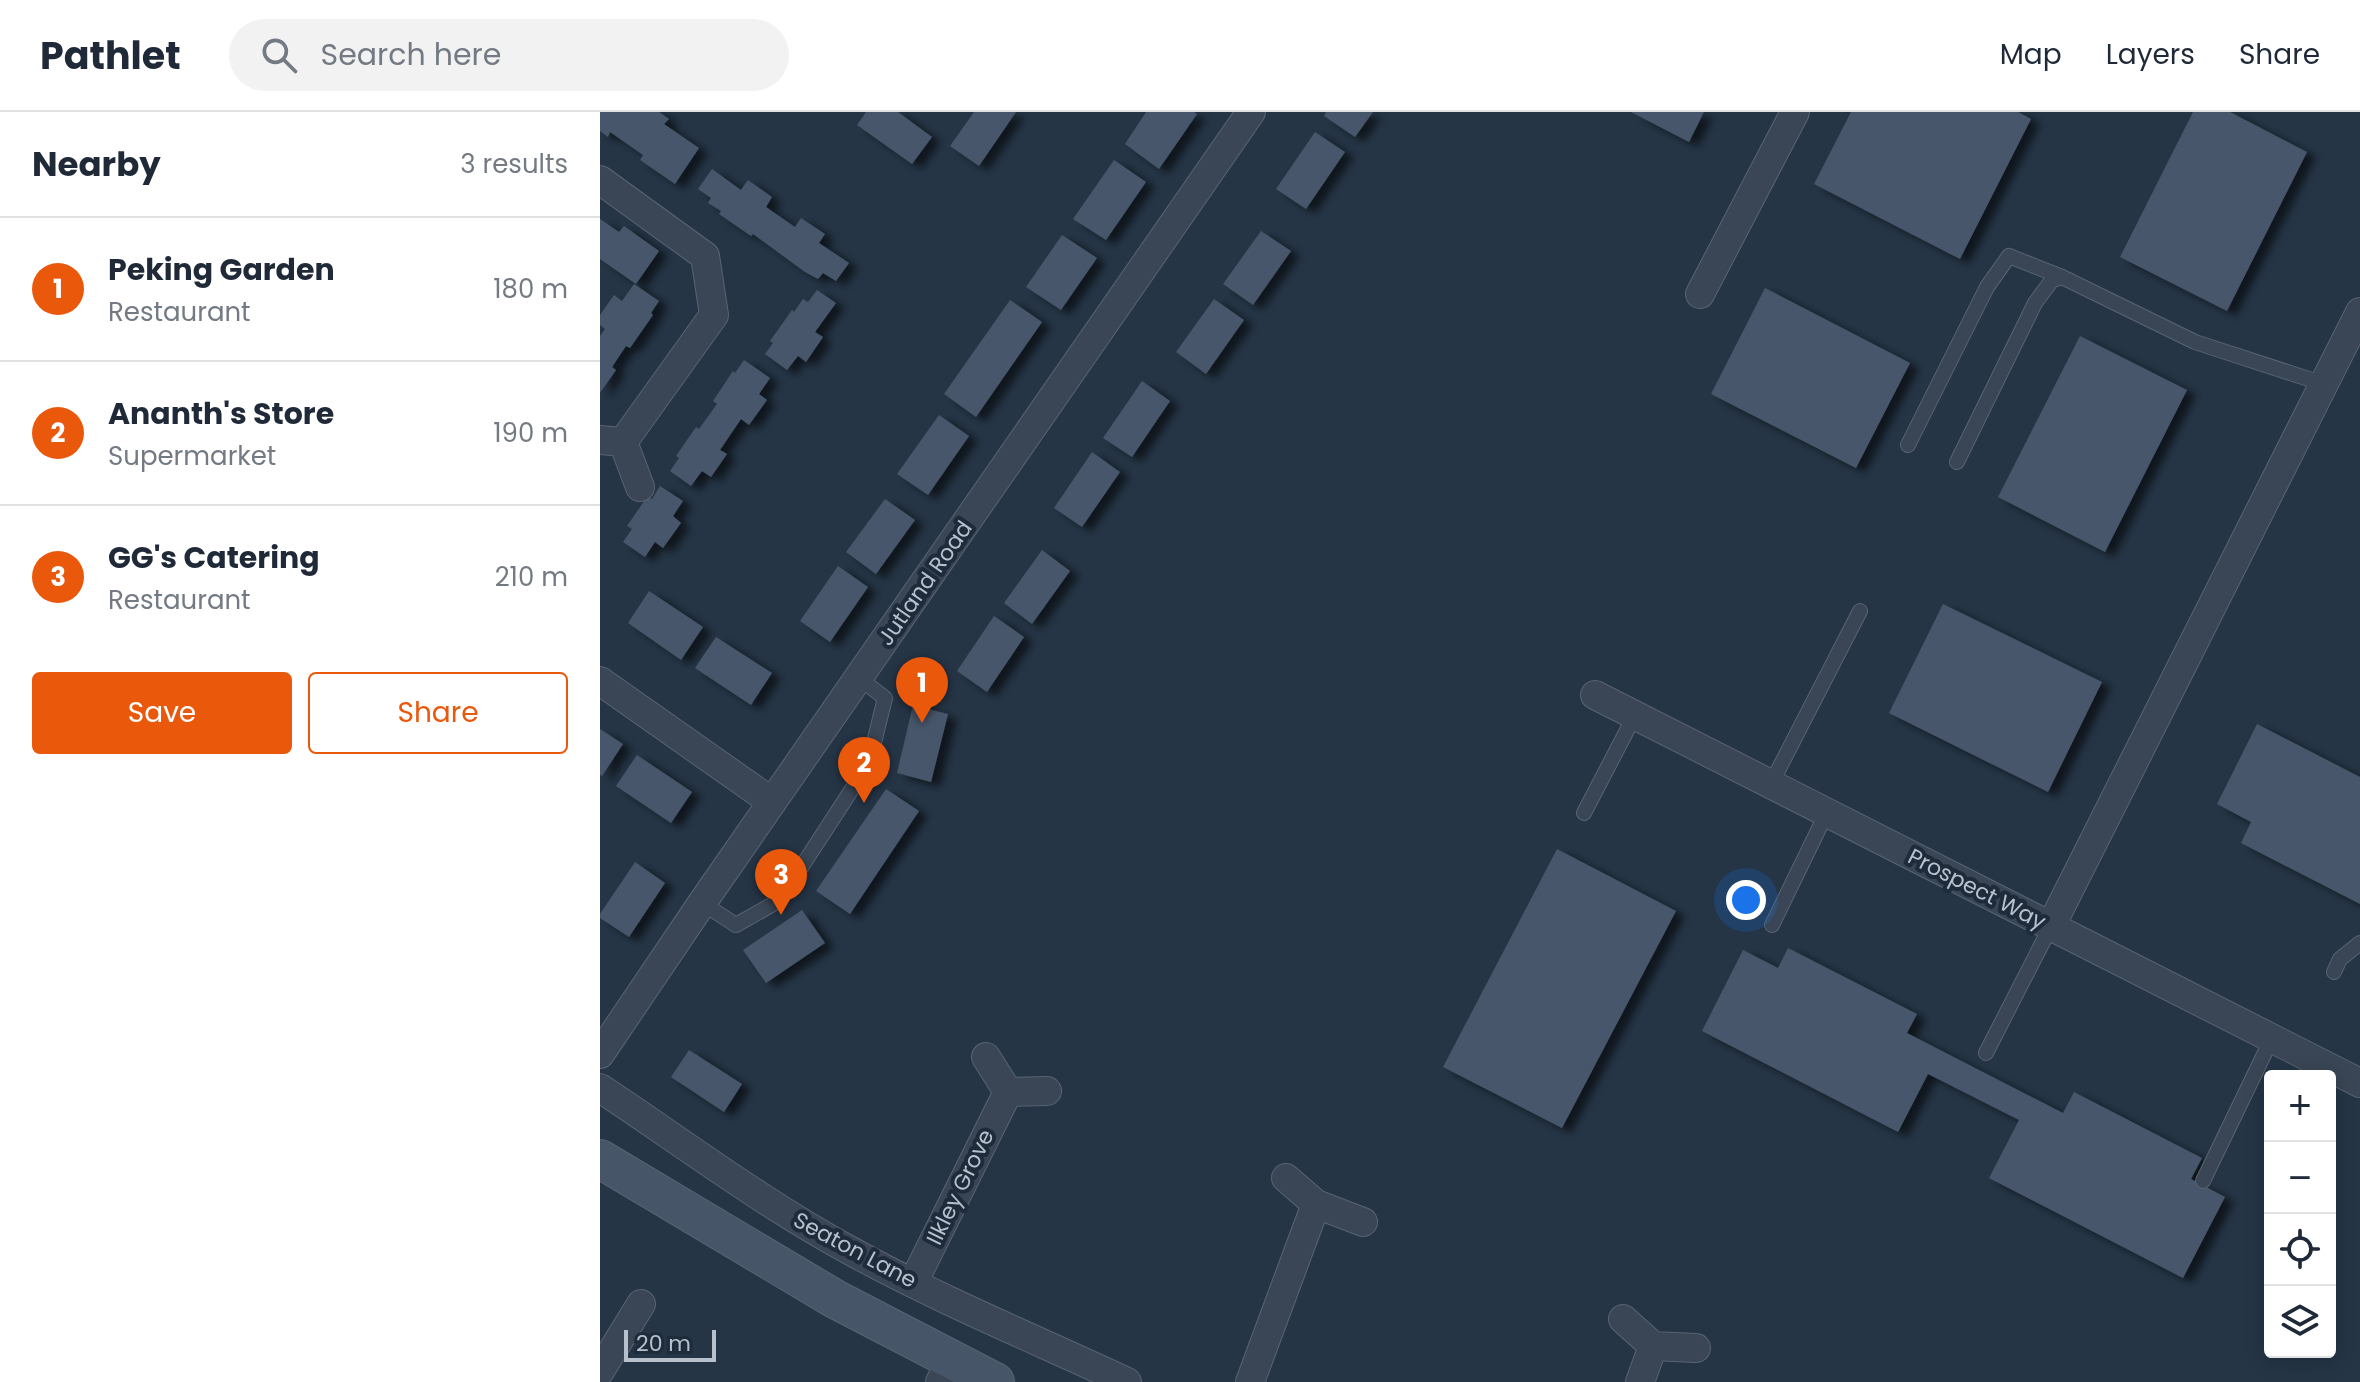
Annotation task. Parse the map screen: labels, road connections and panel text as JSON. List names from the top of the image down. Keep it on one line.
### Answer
{"streets":{"street":["Jutland Road","Prospect Way","Ilkley Grove","Seaton Lane"]},"crossings":[["Ilkley Grove","Seaton Lane"]],"scale_bar":"20 m","page":{"header":"Pathlet","search":"Search here","nav":["Map","Layers","Share"],"heading":["Nearby","3 results"],"list":[{"mark":"1","name":"Peking Garden","note":"Restaurant","value":"180 m"},{"mark":"2","name":"Ananth's Store","note":"Supermarket","value":"190 m"},{"mark":"3","name":"GG's Catering","note":"Restaurant","value":"210 m"}],"buttons":["Save","Share"],"pins":["1","2","3"],"map_buttons":["+","−"],"scale":"20 m"}}
